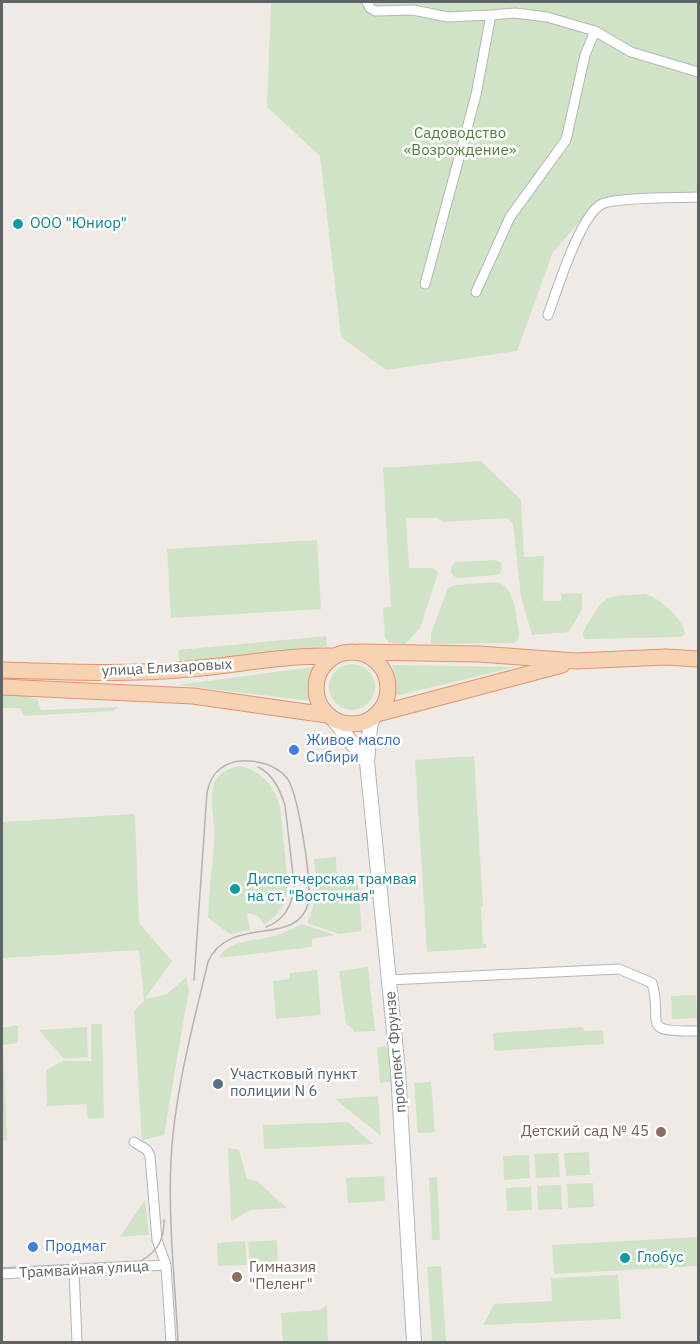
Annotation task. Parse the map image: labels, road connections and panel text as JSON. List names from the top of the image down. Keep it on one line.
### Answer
{"streets":{"main road":["улица Елизаровых","проспект Фрунзе"],"street":["Трамвайная улица"]},"crossings":[["улица Елизаровых","проспект Фрунзе"]],"parks":["Садоводство «Возрождение»"],"places":["ООО \"Юниор\"","Живое масло Сибири","Диспетчерская трамвая на ст. \"Восточная\"","Участковый пункт полиции N 6","Детский сад № 45","Продмаг","Глобус","Гимназия \"Пеленг\""]}
